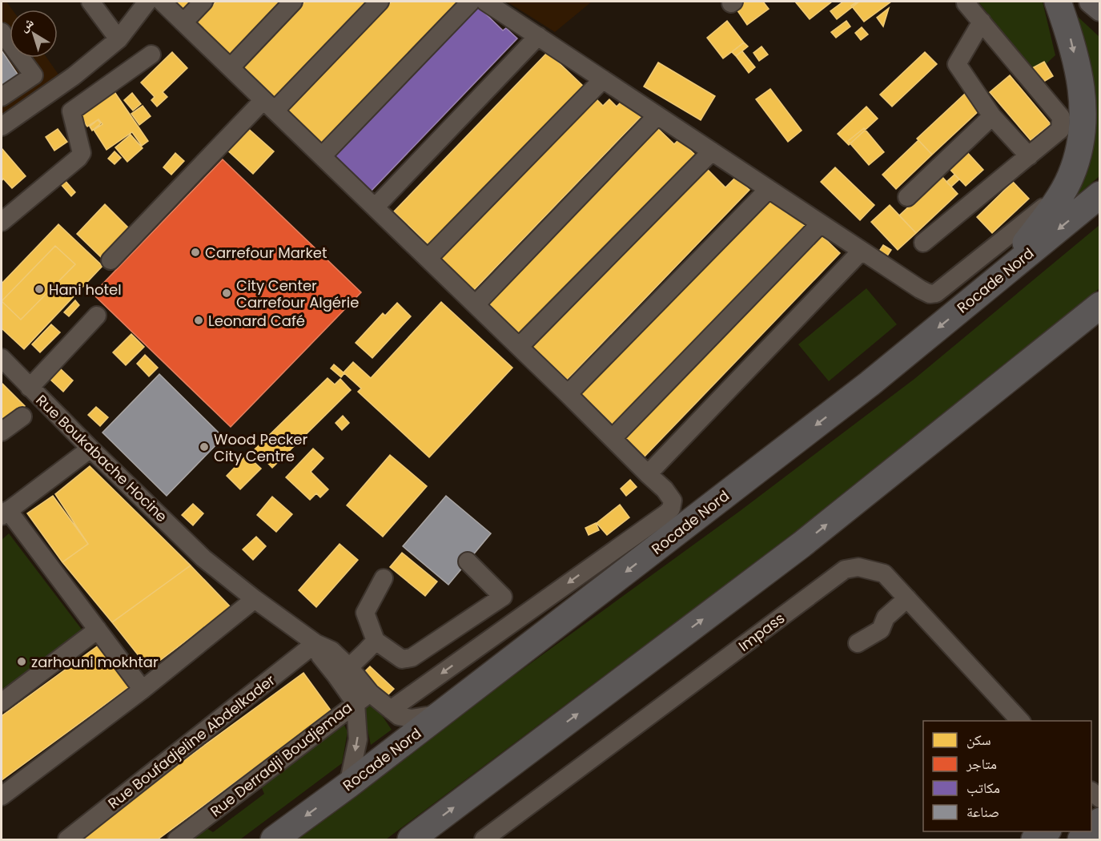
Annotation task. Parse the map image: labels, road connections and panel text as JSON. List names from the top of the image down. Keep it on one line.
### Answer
{"streets":{"highway":["Rocade Nord"],"street":["Rue Boukabache Hocine","Impass","Rue Boufadjeline Abdelkader","Rue Derradji Boudjemaa"]},"crossings":[["Rue Boufadjeline Abdelkader","Rue Derradji Boudjemaa"]],"places":["Carrefour Market","Hani hotel","City Center Carrefour Algérie","Leonard Café","Wood Pecker City Centre","zarhouni mokhtar"],"legend":["سكن","متاجر","مكاتب","صناعة"],"north":"top left"}
